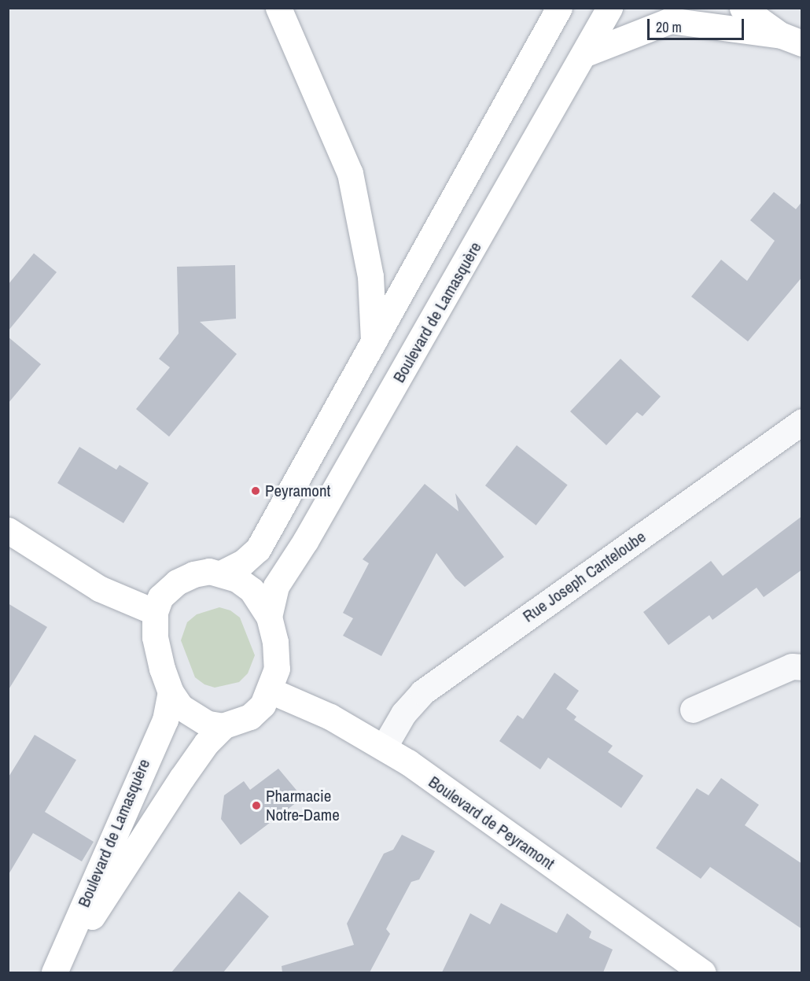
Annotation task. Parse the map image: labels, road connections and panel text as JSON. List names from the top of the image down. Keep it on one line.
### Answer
{"streets":{"main road":["Boulevard de Lamasquère","Boulevard de Peyramont"],"street":["Rue Joseph Canteloube"]},"crossings":[["Boulevard de Lamasquère","Boulevard de Peyramont"],["Rue Joseph Canteloube","Boulevard de Peyramont"]],"places":["Peyramont","Pharmacie Notre-Dame"],"scale_bar":"20 m"}
